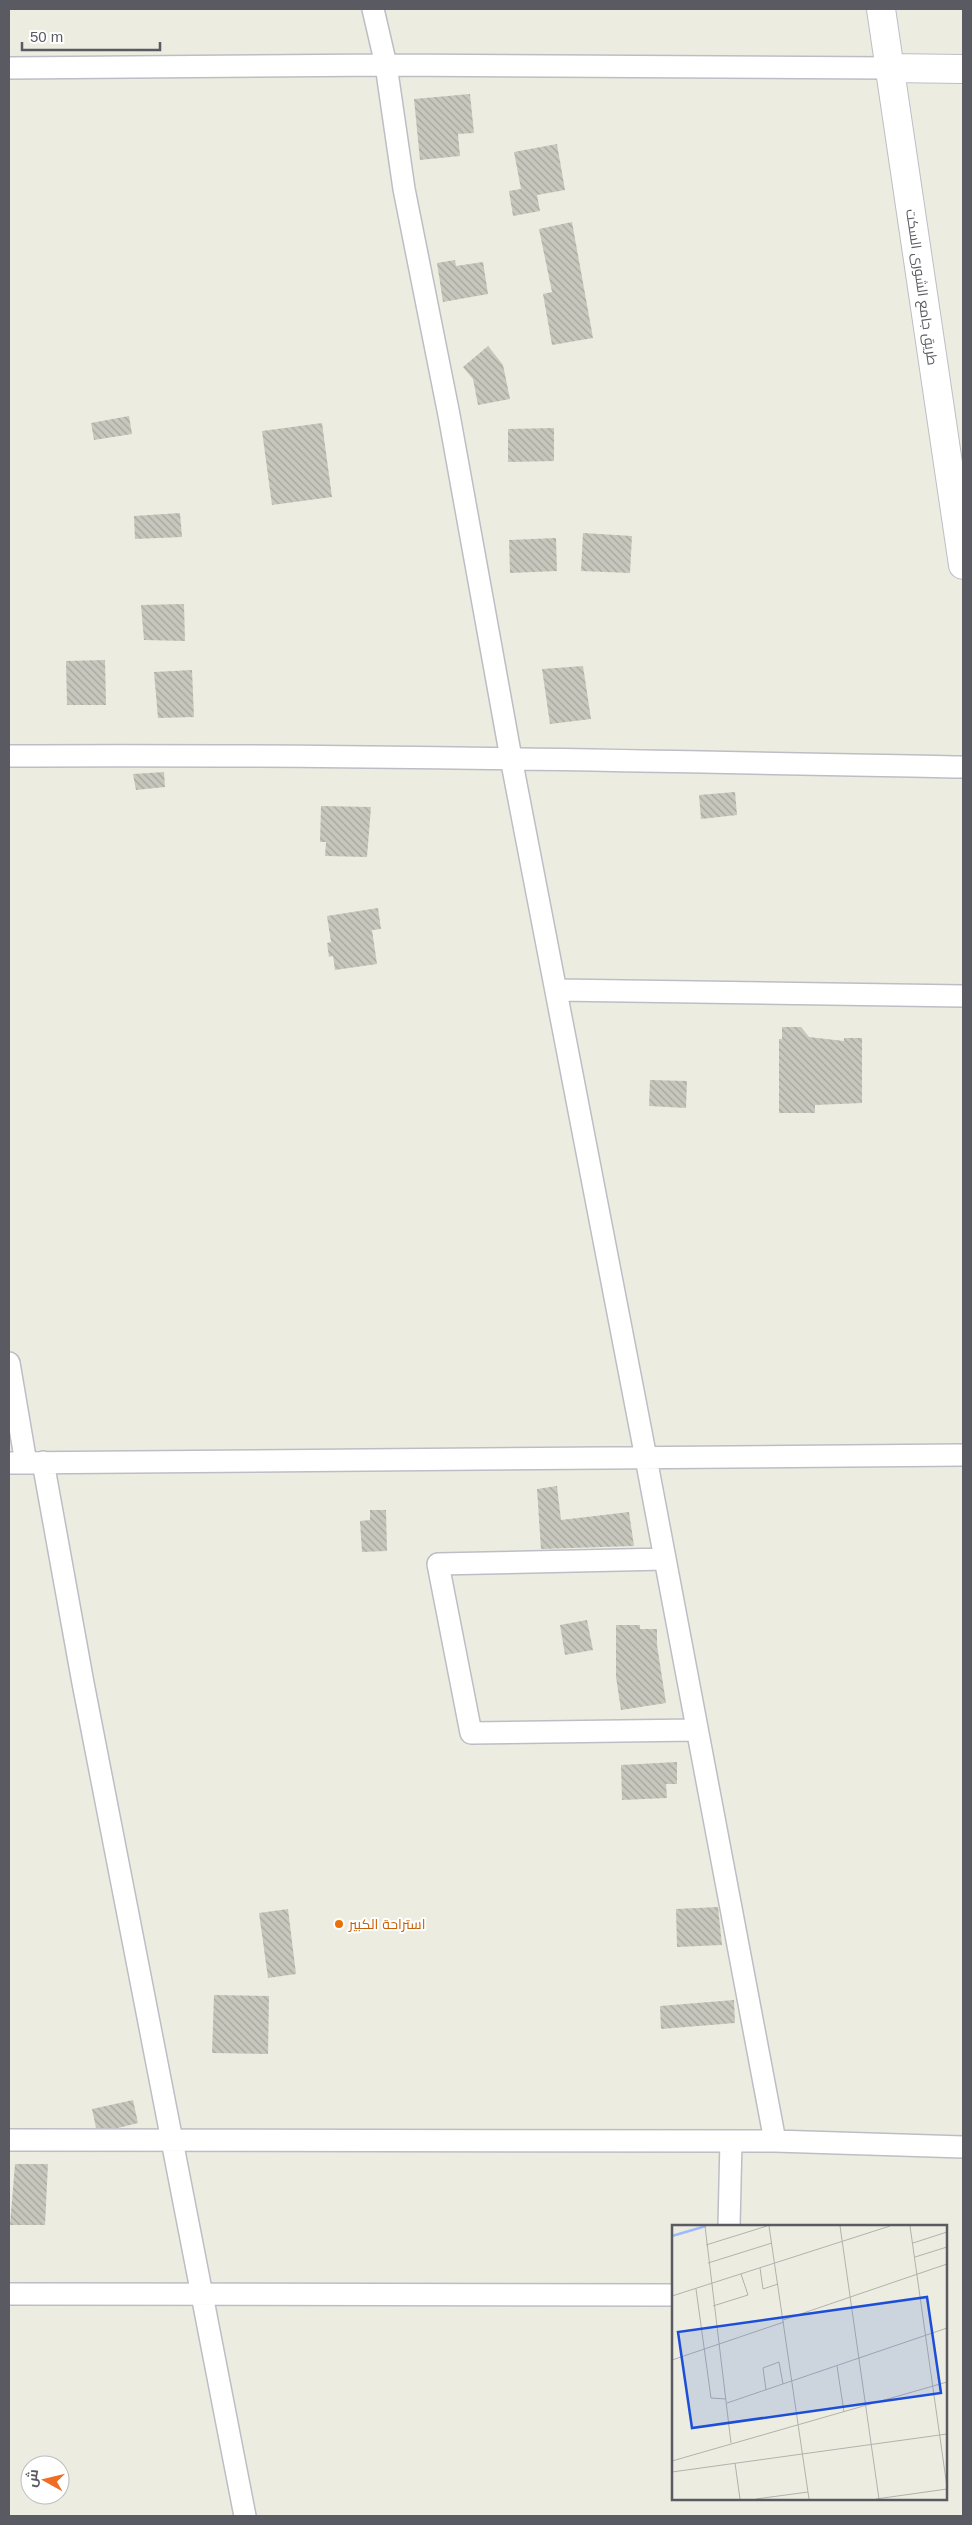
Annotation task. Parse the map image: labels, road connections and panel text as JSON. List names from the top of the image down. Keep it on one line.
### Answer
{"streets":{"main road":["طريق جامع الشورى السكت"]},"places":["استراحة الكبير"],"scale_bar":"50 m","north":"left"}
